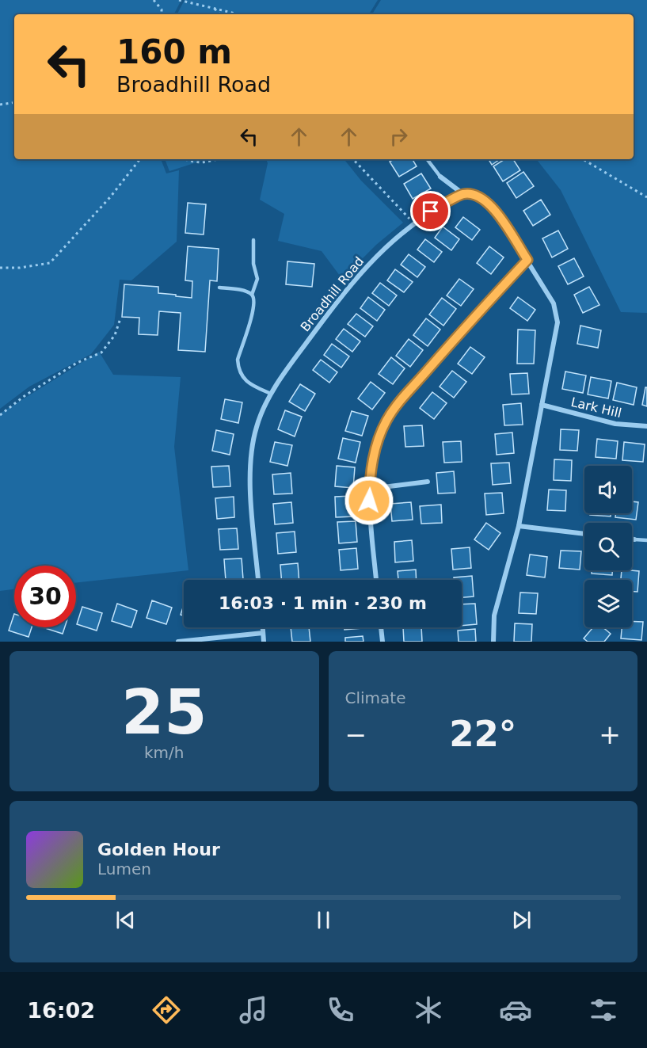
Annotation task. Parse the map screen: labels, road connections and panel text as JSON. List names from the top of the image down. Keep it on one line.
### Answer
{"streets":{"street":["Broadhill Road","Lark Hill"]},"page":{"turn":["160 m","Broadhill Road"],"limit":"30","trip":"16:03 · 1 min · 230 m","tile":[["25","km/h"],"Climate"],"heat":["−","22°","+"],"song":["Golden Hour","Lumen"],"tabs":"16:02"}}
